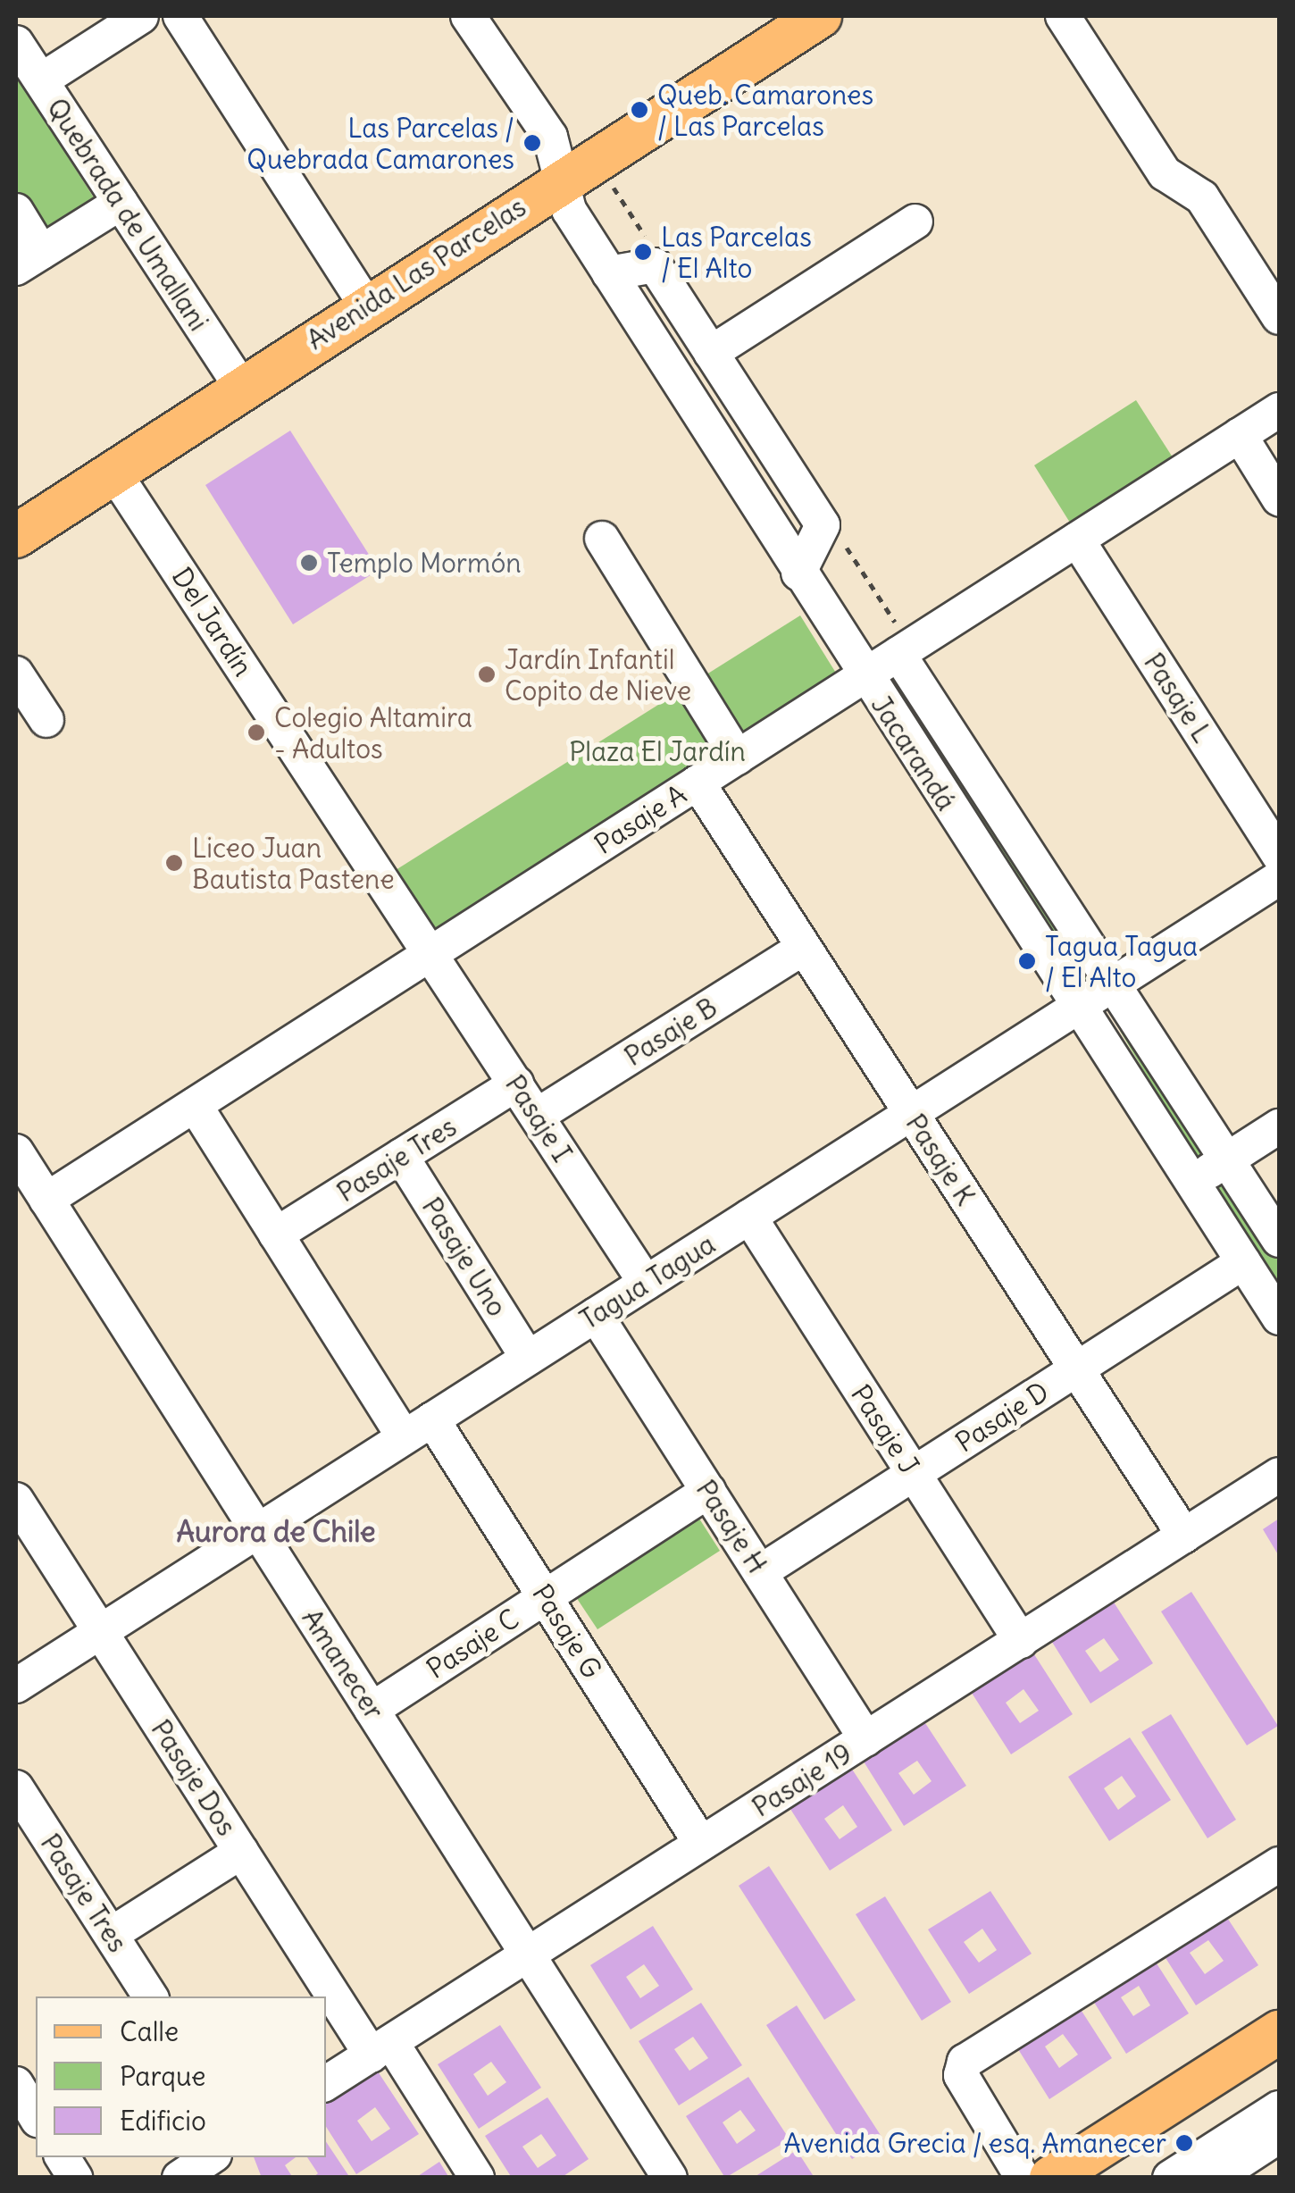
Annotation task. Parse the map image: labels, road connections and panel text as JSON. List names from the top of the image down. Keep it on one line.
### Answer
{"streets":{"main road":["Avenida Las Parcelas"],"street":["Quebrada de Umallani","Del Jardín","Pasaje L","Jacarandá","Pasaje A","Pasaje B","Pasaje I","Pasaje Tres","Pasaje K","Pasaje Uno","Tagua Tagua","Pasaje D","Pasaje J","Pasaje H","Pasaje G","Pasaje C","Amanecer","Pasaje Dos","Pasaje 19"]},"crossings":[["Quebrada de Umallani","Avenida Las Parcelas"],["Avenida Las Parcelas","Del Jardín"],["Avenida Las Parcelas","Jacarandá"],["Del Jardín","Pasaje A"],["Del Jardín","Pasaje I"],["Pasaje L","Pasaje A"],["Jacarandá","Pasaje A"],["Jacarandá","Tagua Tagua"],["Jacarandá","Pasaje D"],["Pasaje A","Pasaje I"],["Pasaje A","Pasaje K"],["Pasaje A","Amanecer"],["Pasaje B","Pasaje I"],["Pasaje B","Pasaje K"],["Pasaje I","Pasaje Tres"],["Pasaje I","Tagua Tagua"],["Pasaje Tres","Pasaje Uno"],["Pasaje K","Tagua Tagua"],["Pasaje K","Pasaje D"],["Pasaje K","Pasaje 19"],["Pasaje Uno","Tagua Tagua"],["Tagua Tagua","Pasaje J"],["Tagua Tagua","Pasaje H"],["Tagua Tagua","Pasaje G"],["Tagua Tagua","Amanecer"],["Tagua Tagua","Pasaje Dos"],["Pasaje D","Pasaje J"],["Pasaje D","Pasaje H"],["Pasaje J","Pasaje 19"],["Pasaje H","Pasaje C"],["Pasaje H","Pasaje 19"],["Pasaje G","Pasaje C"],["Pasaje G","Pasaje 19"],["Pasaje C","Amanecer"],["Amanecer","Pasaje 19"],["Pasaje Dos","Pasaje 19"]],"districts":["Aurora de Chile"],"parks":["Plaza El Jardín"],"places":["Queb. Camarones / Las Parcelas","Las Parcelas / Quebrada Camarones","Las Parcelas / El Alto","Templo Mormón","Jardín Infantil Copito de Nieve","Colegio Altamira - Adultos","Liceo Juan Bautista Pastene","Tagua Tagua / El Alto","Avenida Grecia / esq. Amanecer"],"legend":["Calle","Parque","Edificio"]}
